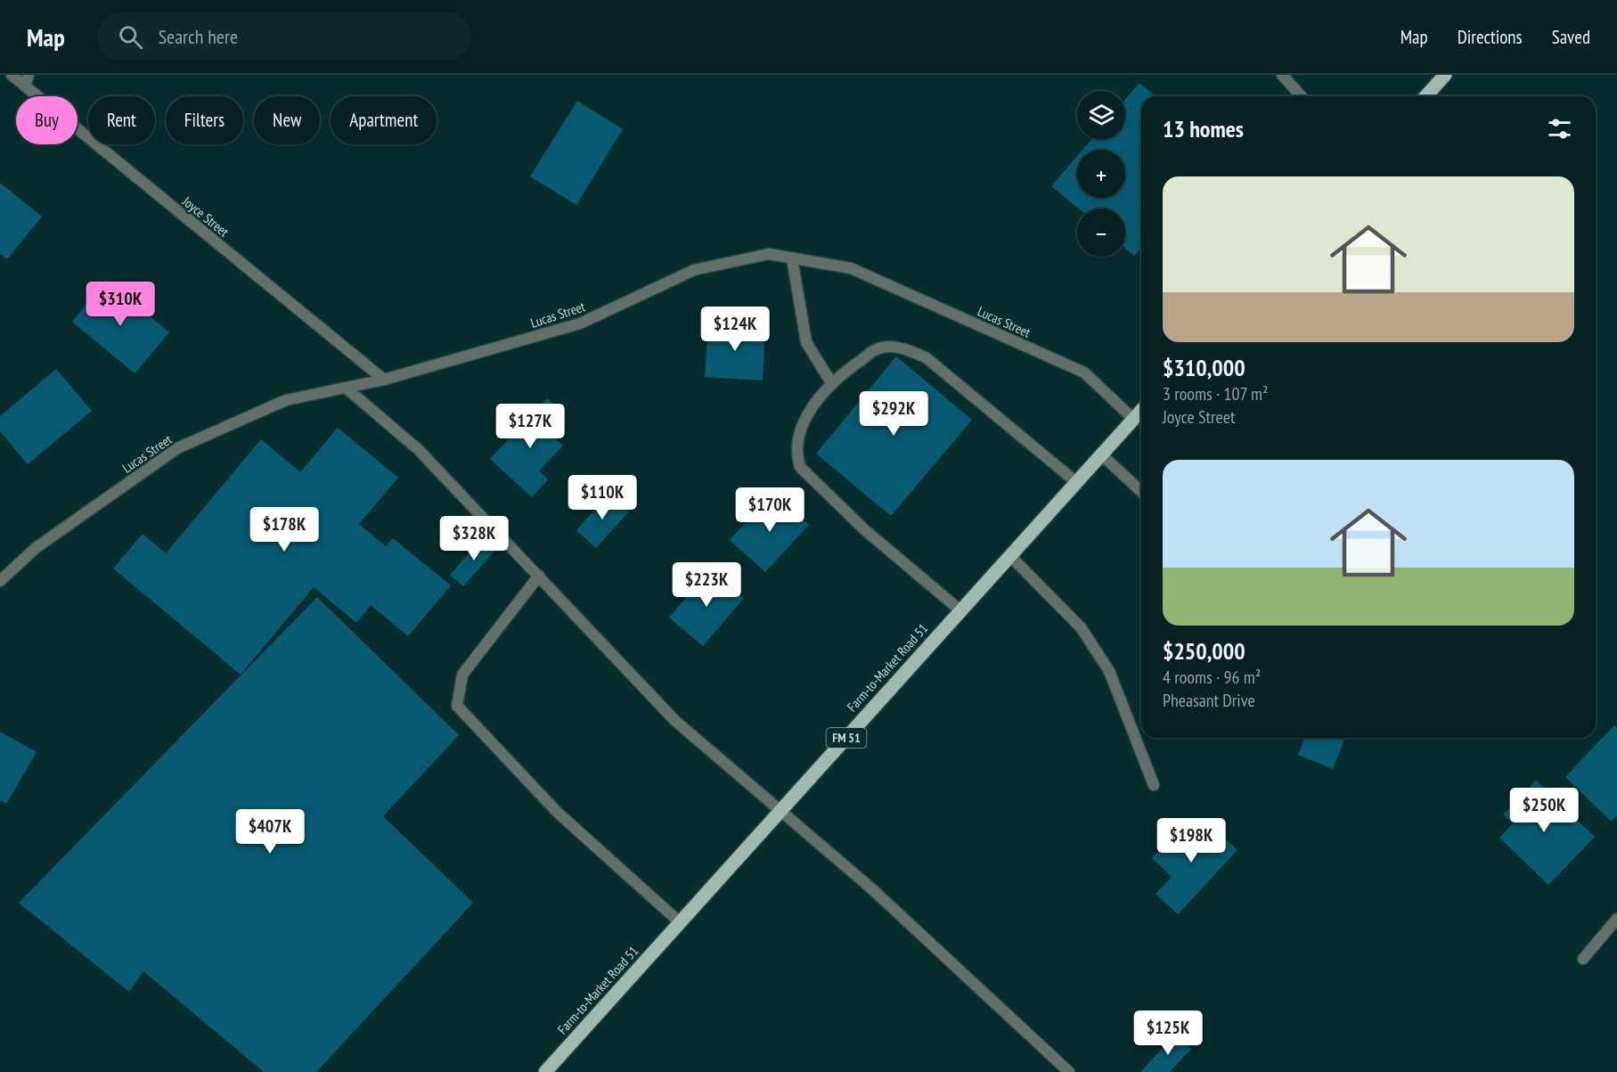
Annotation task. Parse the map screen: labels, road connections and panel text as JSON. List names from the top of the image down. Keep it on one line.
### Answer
{"streets":{"main road":["Farm-to-Market Road 51","FM 51"],"street":["Joyce Street","Lucas Street"]},"crossings":[["Joyce Street","Lucas Street"],["Lucas Street","Farm-to-Market Road 51"]],"page":{"header":"Map","search":"Search here","nav":["Map","Directions","Saved"],"map_buttons":["+","−"],"chip":["Buy","Rent","Filters","New","Apartment"],"heading":"13 homes","list":[{"name":"$310,000","note":"3 rooms · 107 m² · Joyce Street"},{"name":"$250,000","note":"4 rooms · 96 m² · Pheasant Drive"}],"price":["$310K","$124K","$292K","$127K","$110K","$170K","$178K","$328K","$223K","$250K","$407K","$198K","$125K"]}}
